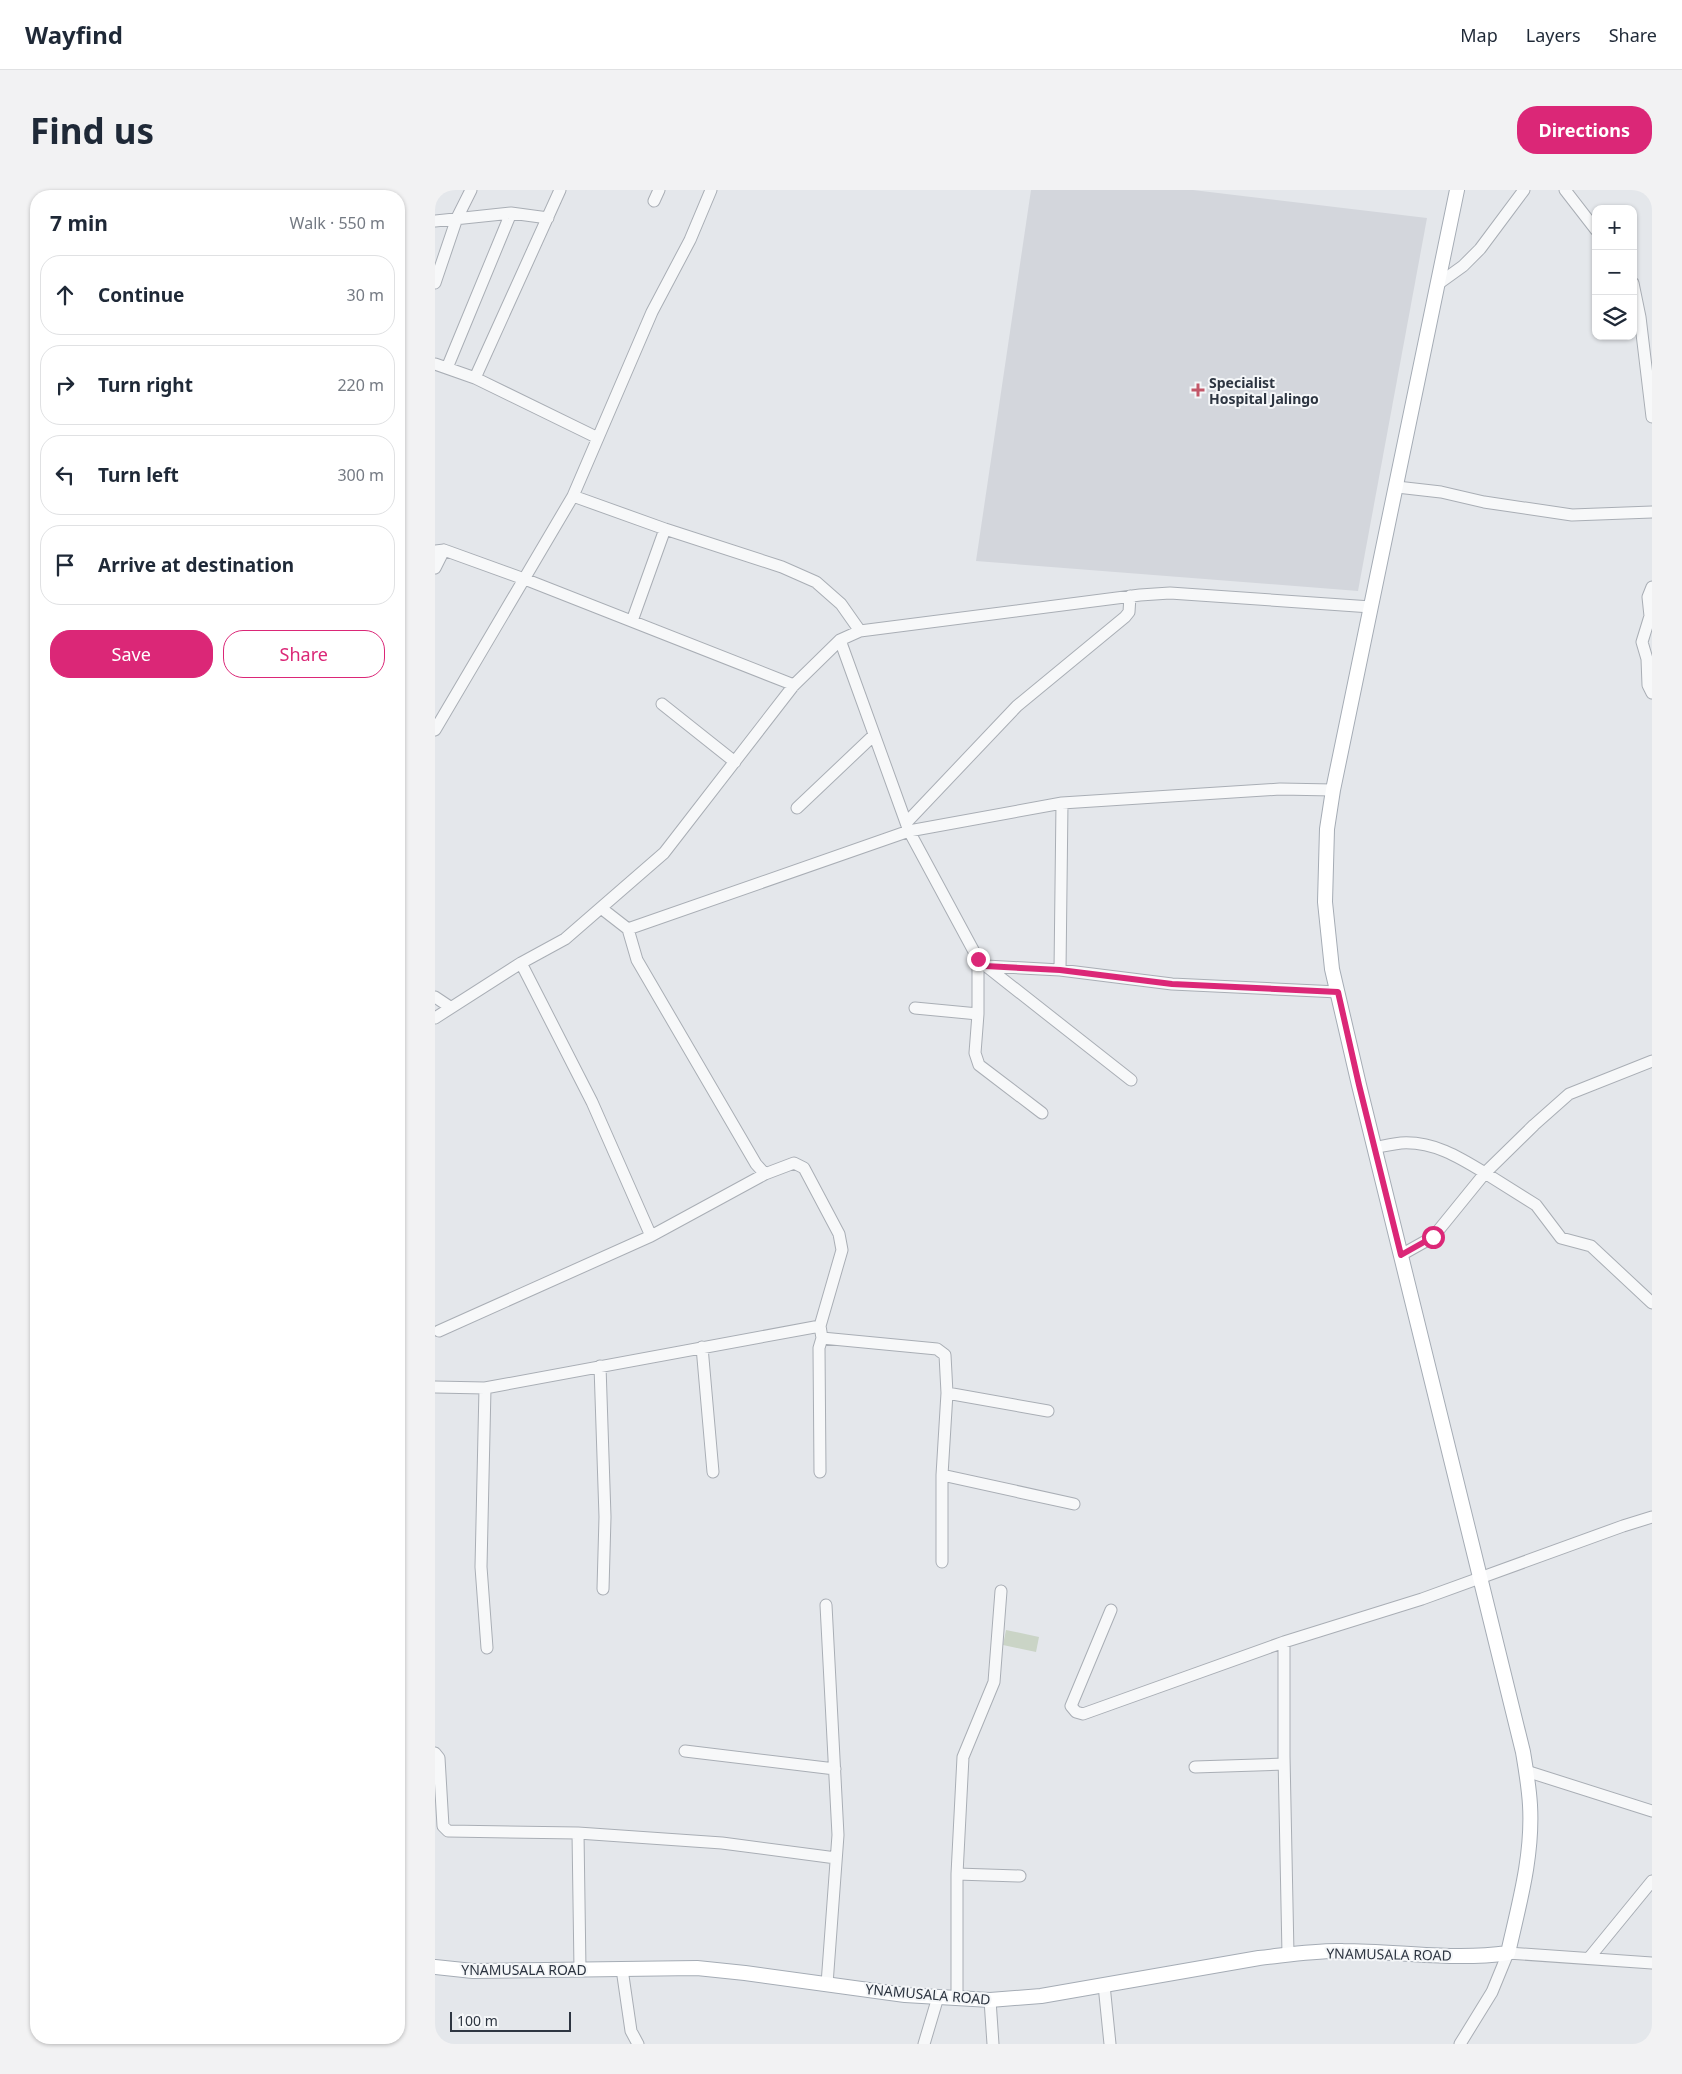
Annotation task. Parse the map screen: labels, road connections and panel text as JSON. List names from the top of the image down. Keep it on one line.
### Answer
{"streets":{"main road":["YNAMUSALA ROAD"]},"places":{"health":["Specialist Hospital Jalingo"]},"scale_bar":"100 m","page":{"header":"Wayfind","nav":["Map","Layers","Share"],"buttons":["Directions",["Save","Share"]],"title":"Find us","heading":["7 min","Walk · 550 m"],"map_buttons":["+","−"],"list":[["Continue","30 m"],["Turn right","220 m"],["Turn left","300 m"],"Arrive at destination"],"scale":"100 m"}}
